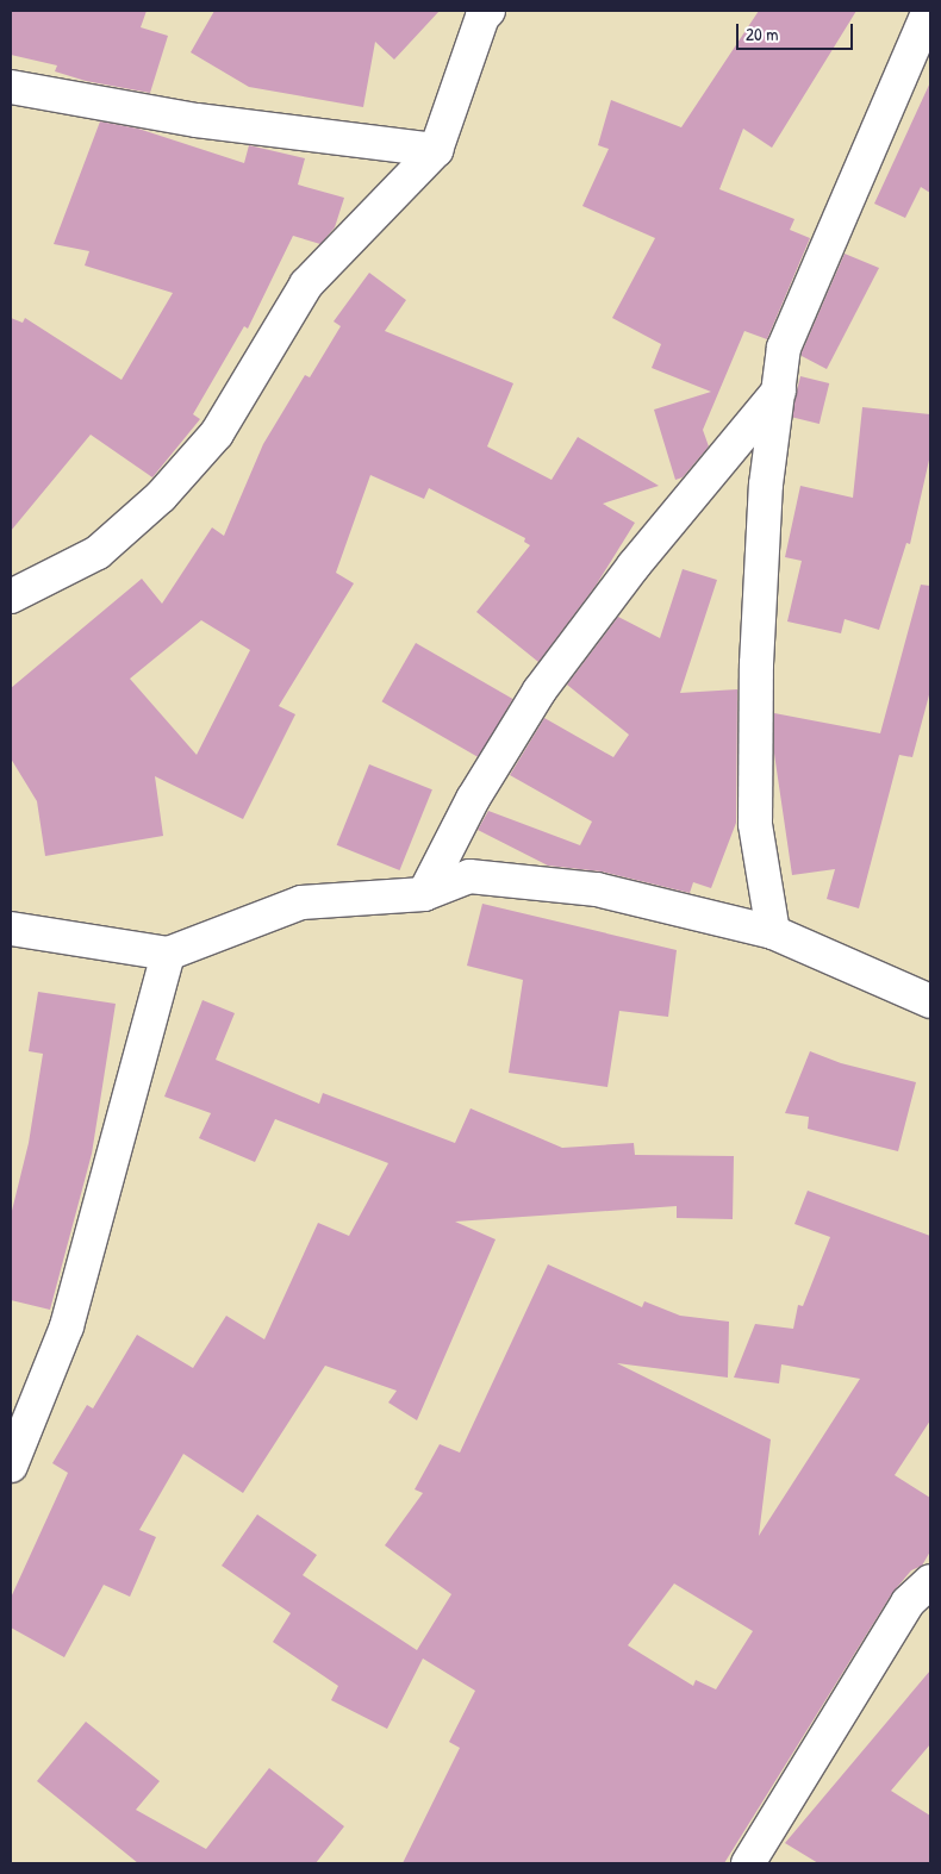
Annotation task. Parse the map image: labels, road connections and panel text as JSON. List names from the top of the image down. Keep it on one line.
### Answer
{"scale_bar":"20 m"}
